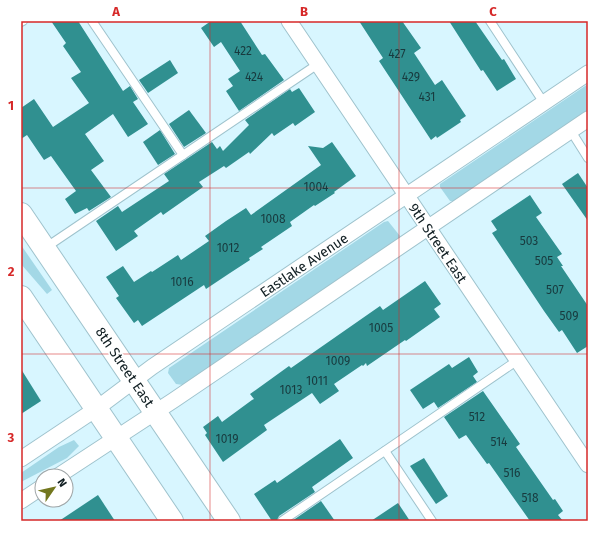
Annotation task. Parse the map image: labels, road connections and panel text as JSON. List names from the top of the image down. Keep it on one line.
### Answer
{"streets":{"main road":["8th Street East"],"street":["9th Street East","Eastlake Avenue"]},"crossings":[["9th Street East","Eastlake Avenue"],["Eastlake Avenue","8th Street East"]],"house_numbers":["422","427","424","429","431","1004","1008","503","1012","505","1016","507","509","1005","1009","1011","1013","512","1019","514","516","518"],"north":"top right","grid":{"columns":["A","B","C"],"rows":["1","2","3"]}}
